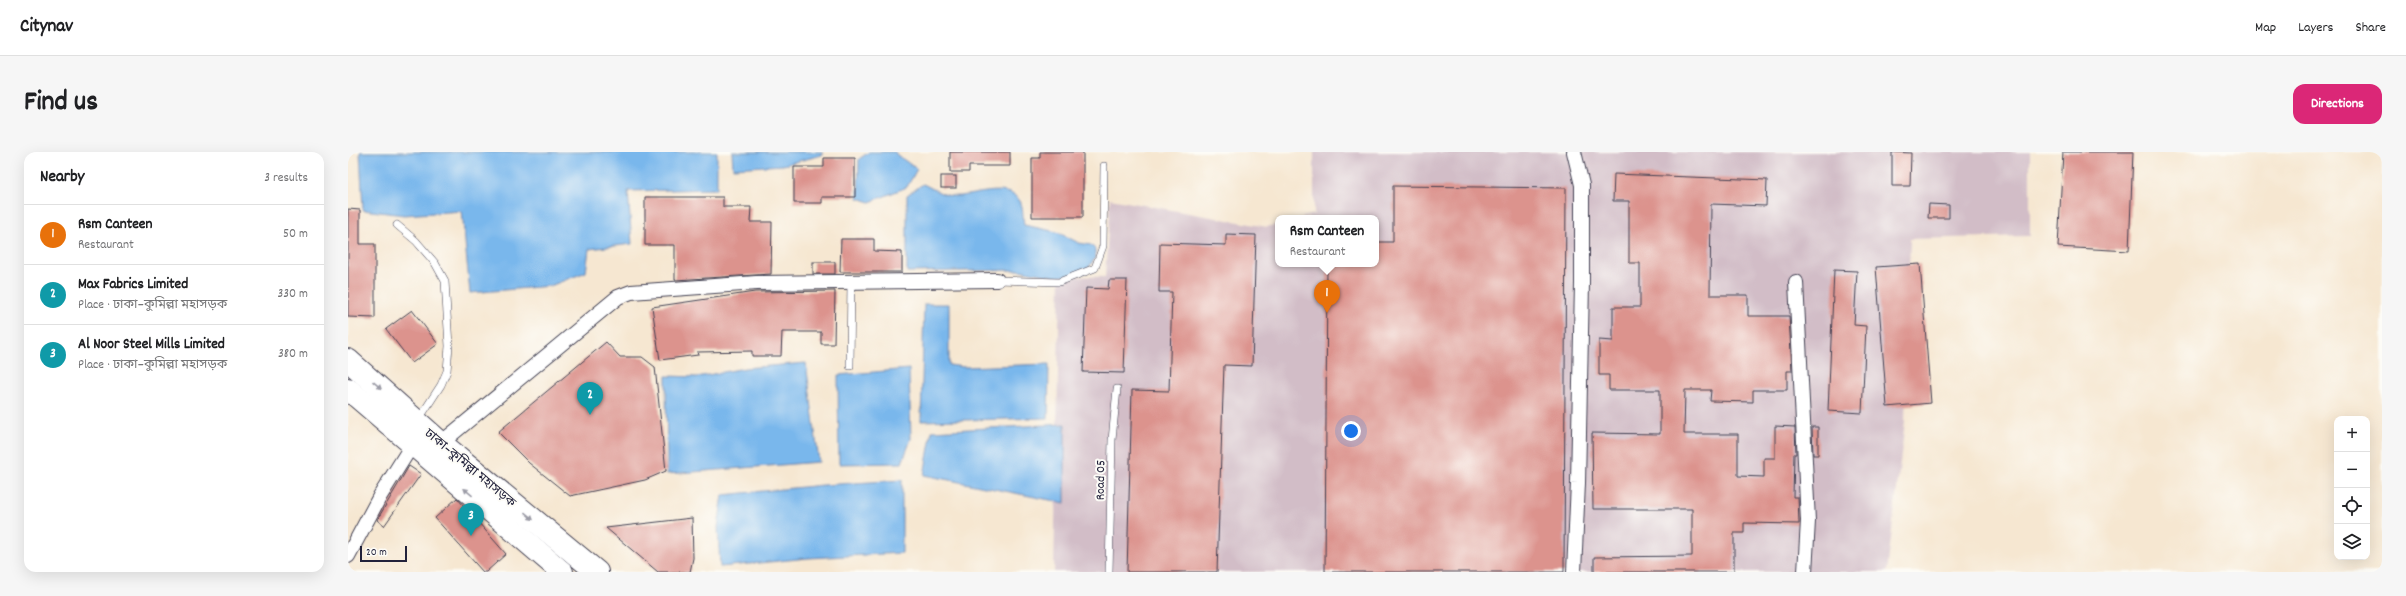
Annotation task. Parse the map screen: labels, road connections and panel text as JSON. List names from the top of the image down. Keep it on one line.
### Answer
{"streets":{"highway":["ঢাকা–কুমিল্লা মহাসড়ক"],"lane":["Road 05"]},"scale_bar":"20 m","page":{"header":"Citynav","nav":["Map","Layers","Share"],"title":"Find us","buttons":"Directions","heading":["Nearby","3 results"],"list":[{"mark":"1","name":"Rsm Canteen","note":"Restaurant","value":"50 m"},{"mark":"2","name":"Max Fabrics Limited","note":"Place · ঢাকা–কুমিল্লা মহাসড়ক","value":"330 m"},{"mark":"3","name":"Al Noor Steel Mills Limited","note":"Place · ঢাকা–কুমিল্লা মহাসড়ক","value":"380 m"}],"popup":["Rsm Canteen","Restaurant"],"pins":["1","2","3"],"map_buttons":["+","−"],"scale":"20 m"}}
